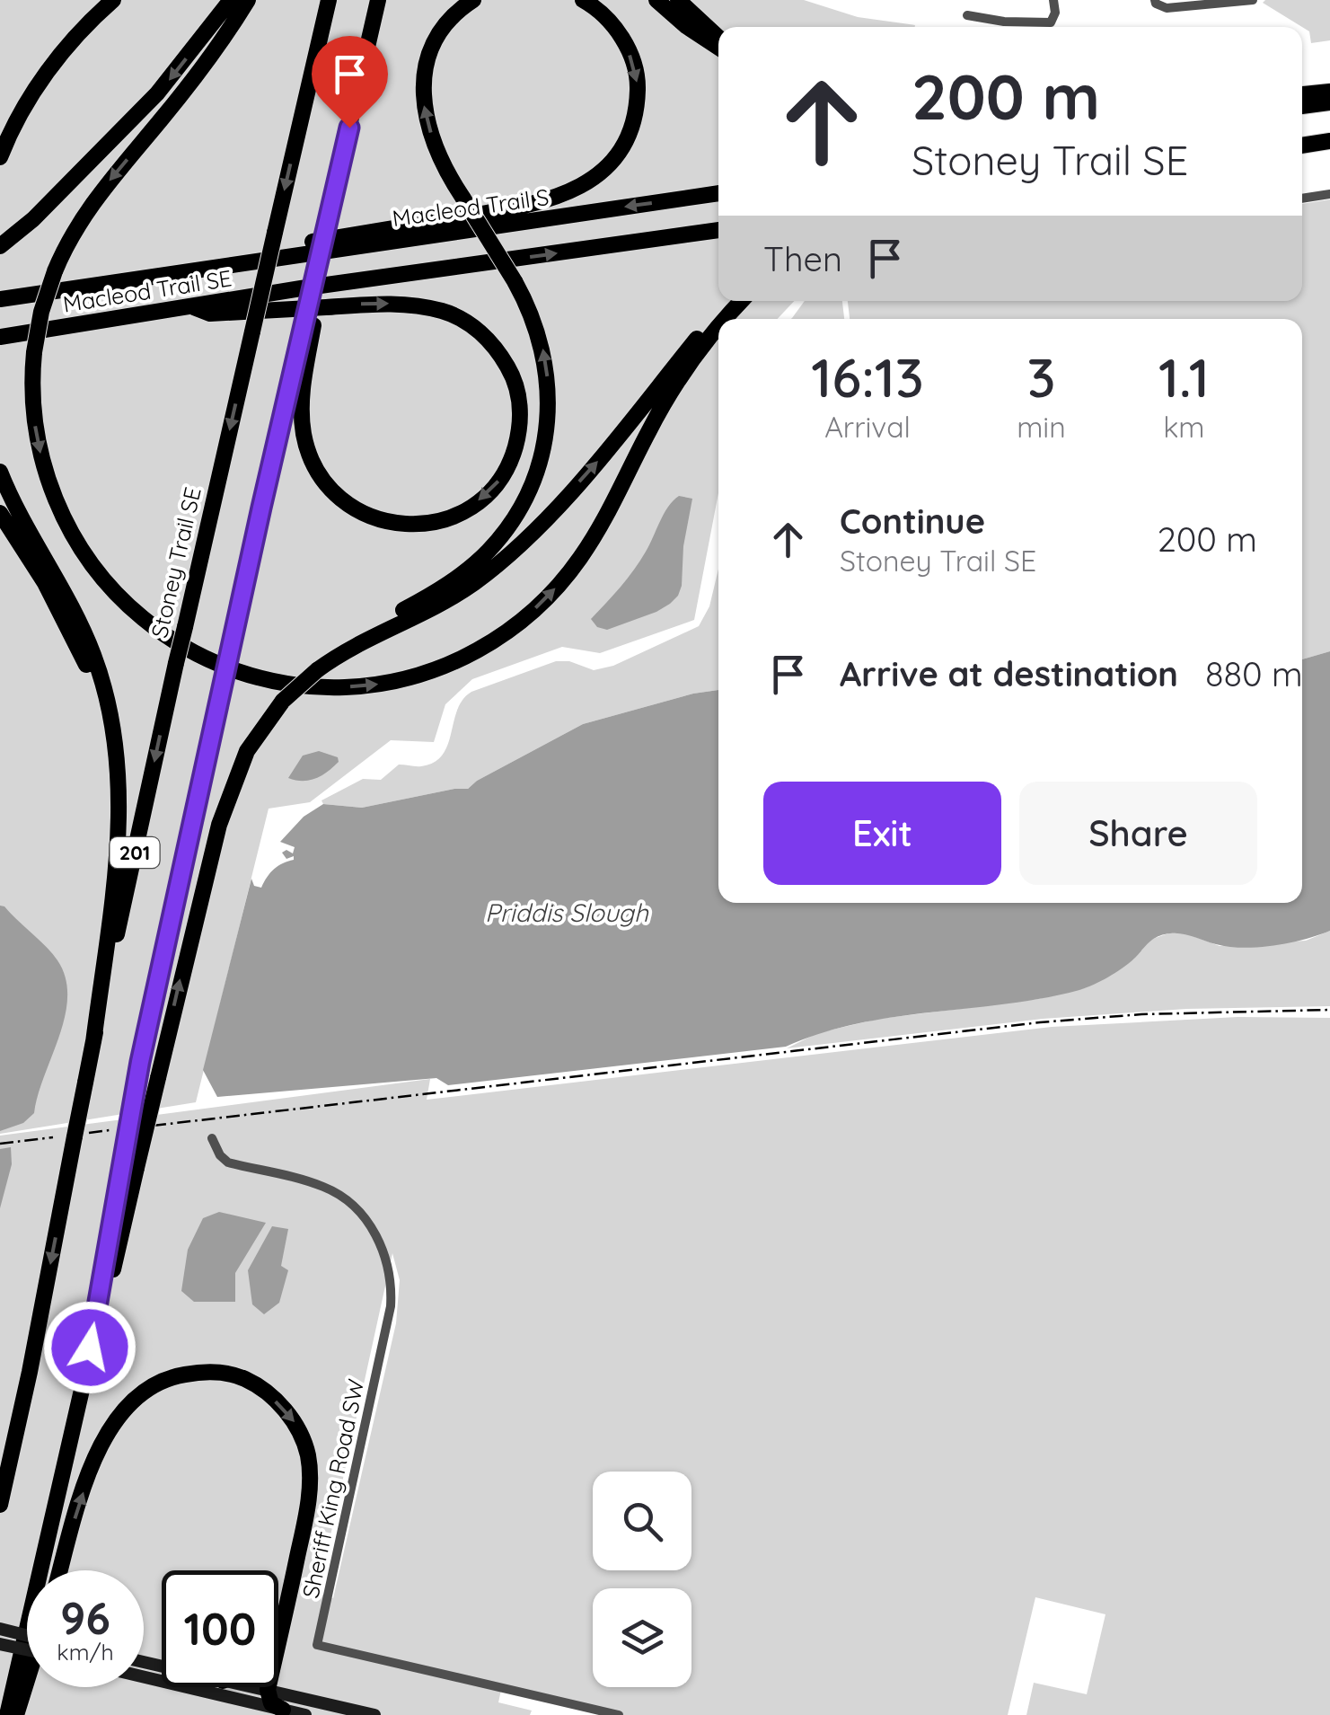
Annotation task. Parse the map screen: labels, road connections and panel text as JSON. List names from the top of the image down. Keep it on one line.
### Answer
{"streets":{"highway":["Macleod Trail S","Macleod Trail SE","Stoney Trail SE","201"],"street":["Sheriff King Road SW"]},"crossings":[["Macleod Trail S","Macleod Trail SE"]],"one_way":["Macleod Trail S","Macleod Trail SE"],"water":["Priddis Slough"],"page":{"turn":["200 m","Stoney Trail SE"],"then":"Then","eta":["16:13","Arrival","3","min","1.1","km"],"list":[{"name":"Continue","note":"Stoney Trail SE","value":"200 m"},{"name":"Arrive at destination","value":"880 m"}],"buttons":["Exit","Share"],"speed":"96 km/h","limit":"100"}}
